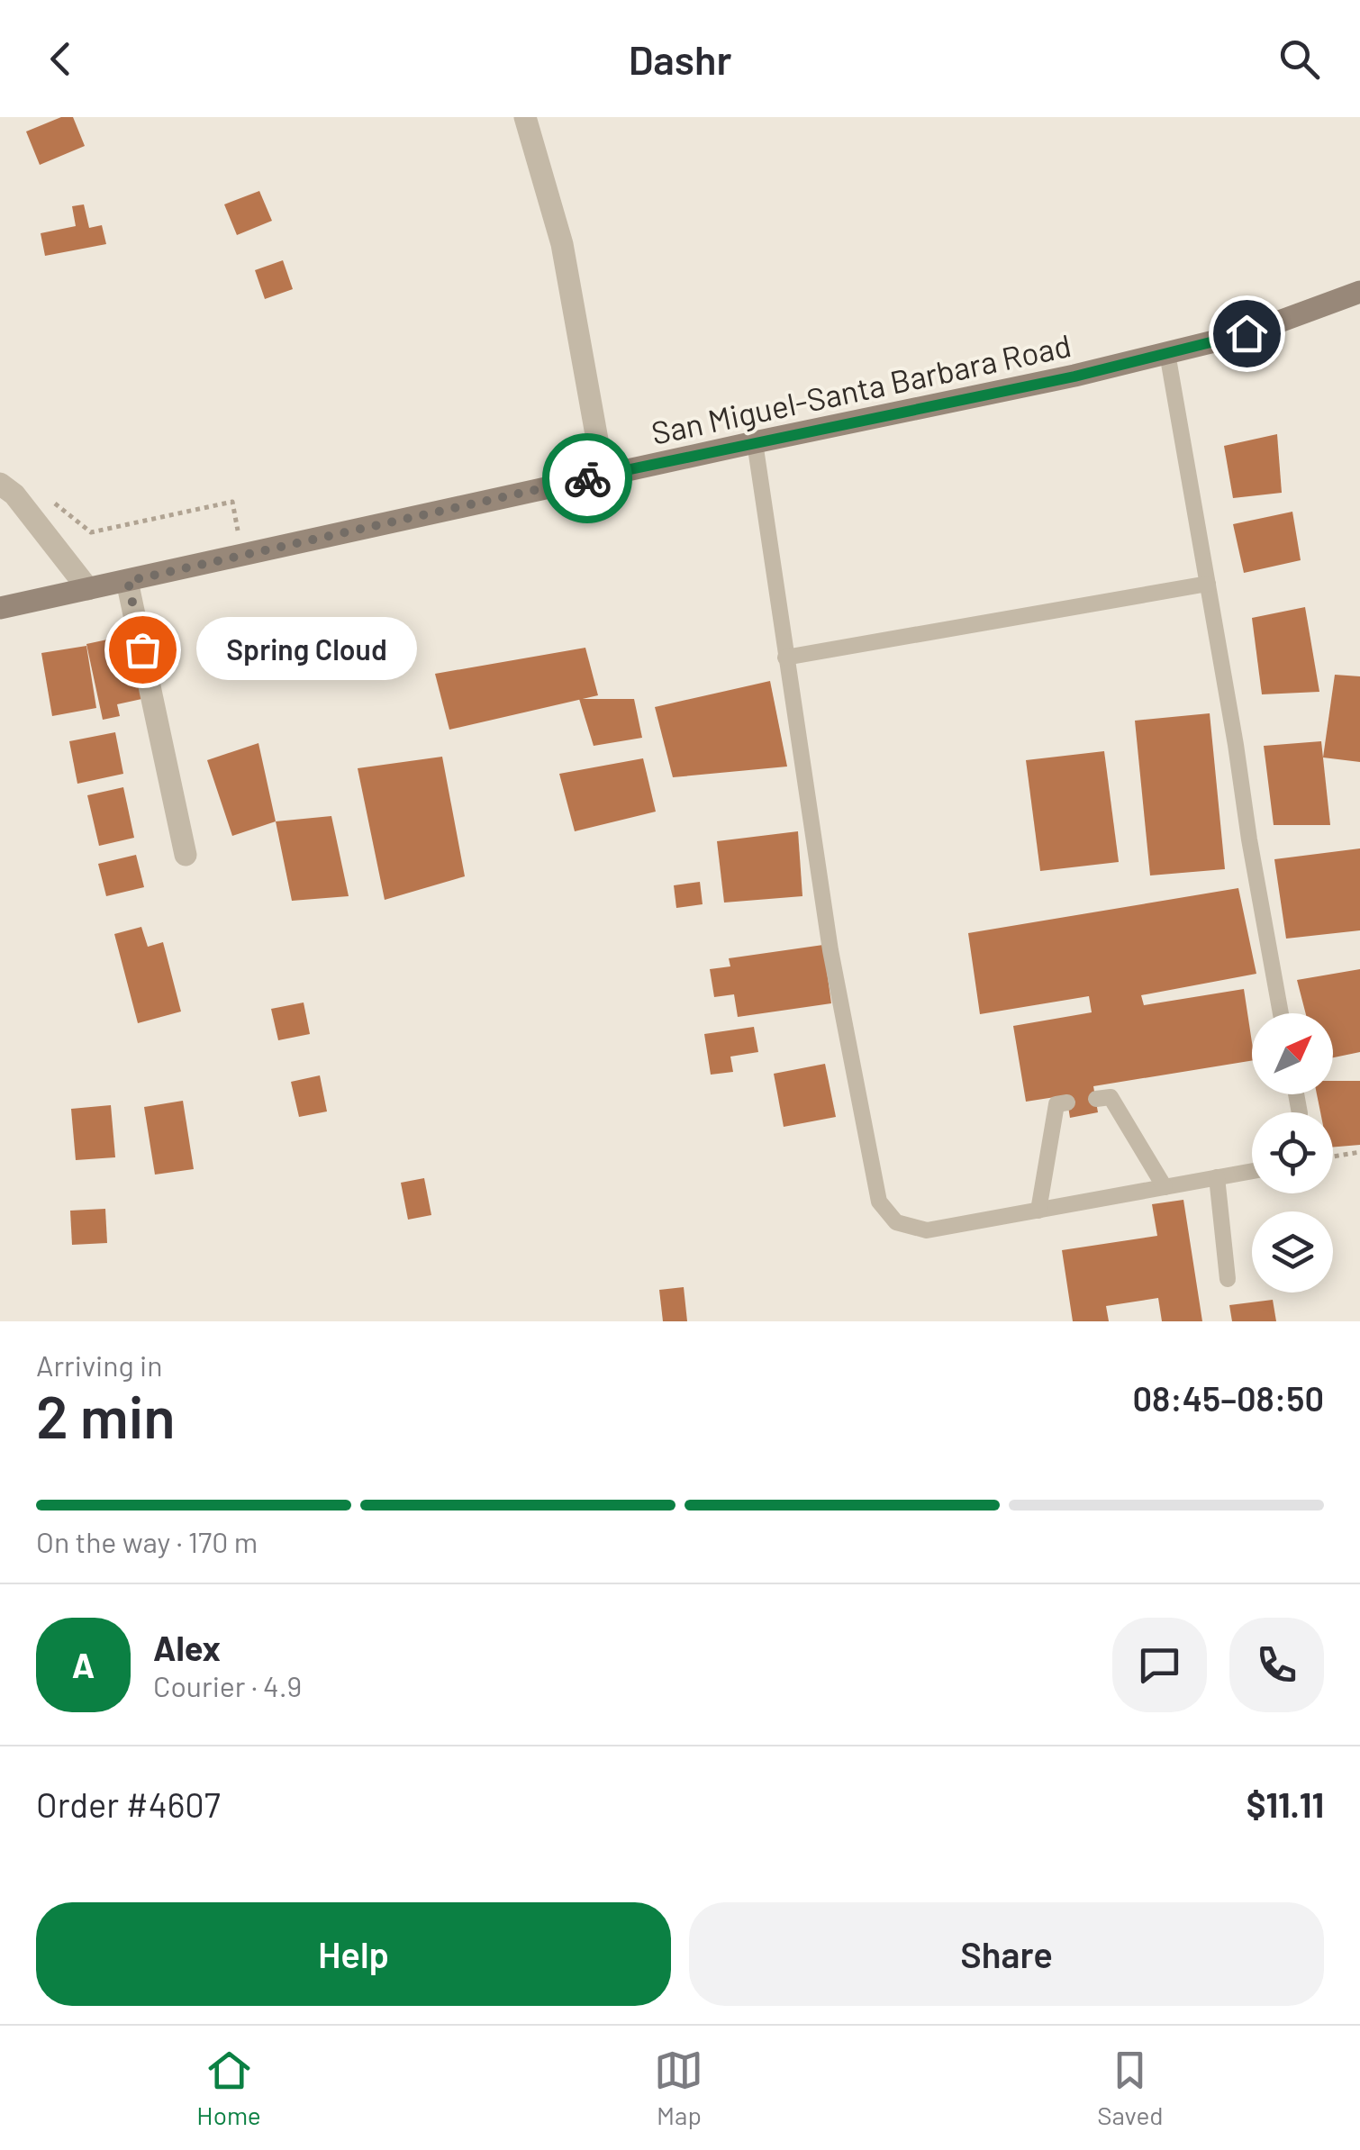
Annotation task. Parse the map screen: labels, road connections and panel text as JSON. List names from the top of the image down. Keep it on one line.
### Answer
{"streets":{"main road":["San Miguel-Santa Barbara Road"]},"places":["Spring Cloud"],"north":"top right","page":{"header":"Dashr","bubble":"Spring Cloud","heading":["2 min","Arriving in","08:45–08:50"],"panel":["Alex","Courier · 4.9","Order #4607","$11.11"],"bar":"On the way · 170 m","round":"A","buttons":["Help","Share"],"tabs":["Home","Map","Saved"]}}
